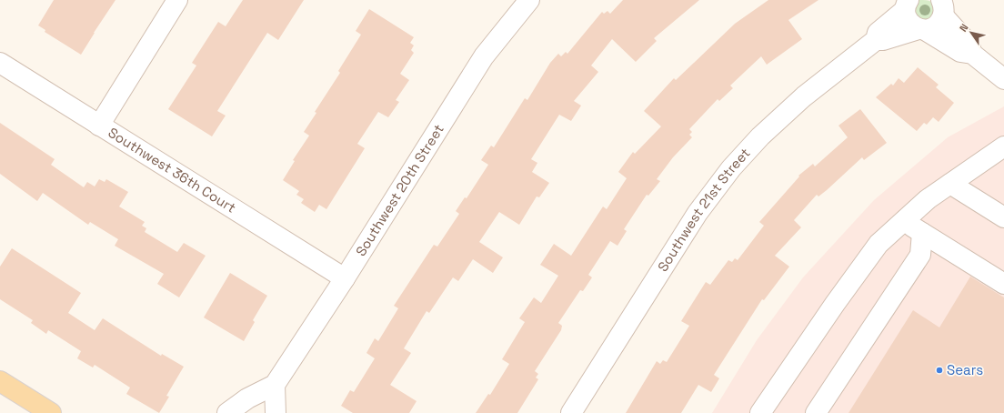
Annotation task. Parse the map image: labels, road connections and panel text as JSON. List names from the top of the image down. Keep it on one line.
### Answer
{"streets":{"street":["Southwest 36th Court","Southwest 20th Street","Southwest 21st Street"]},"crossings":[["Southwest 36th Court","Southwest 20th Street"]],"places":["Sears"],"north":"top left"}
